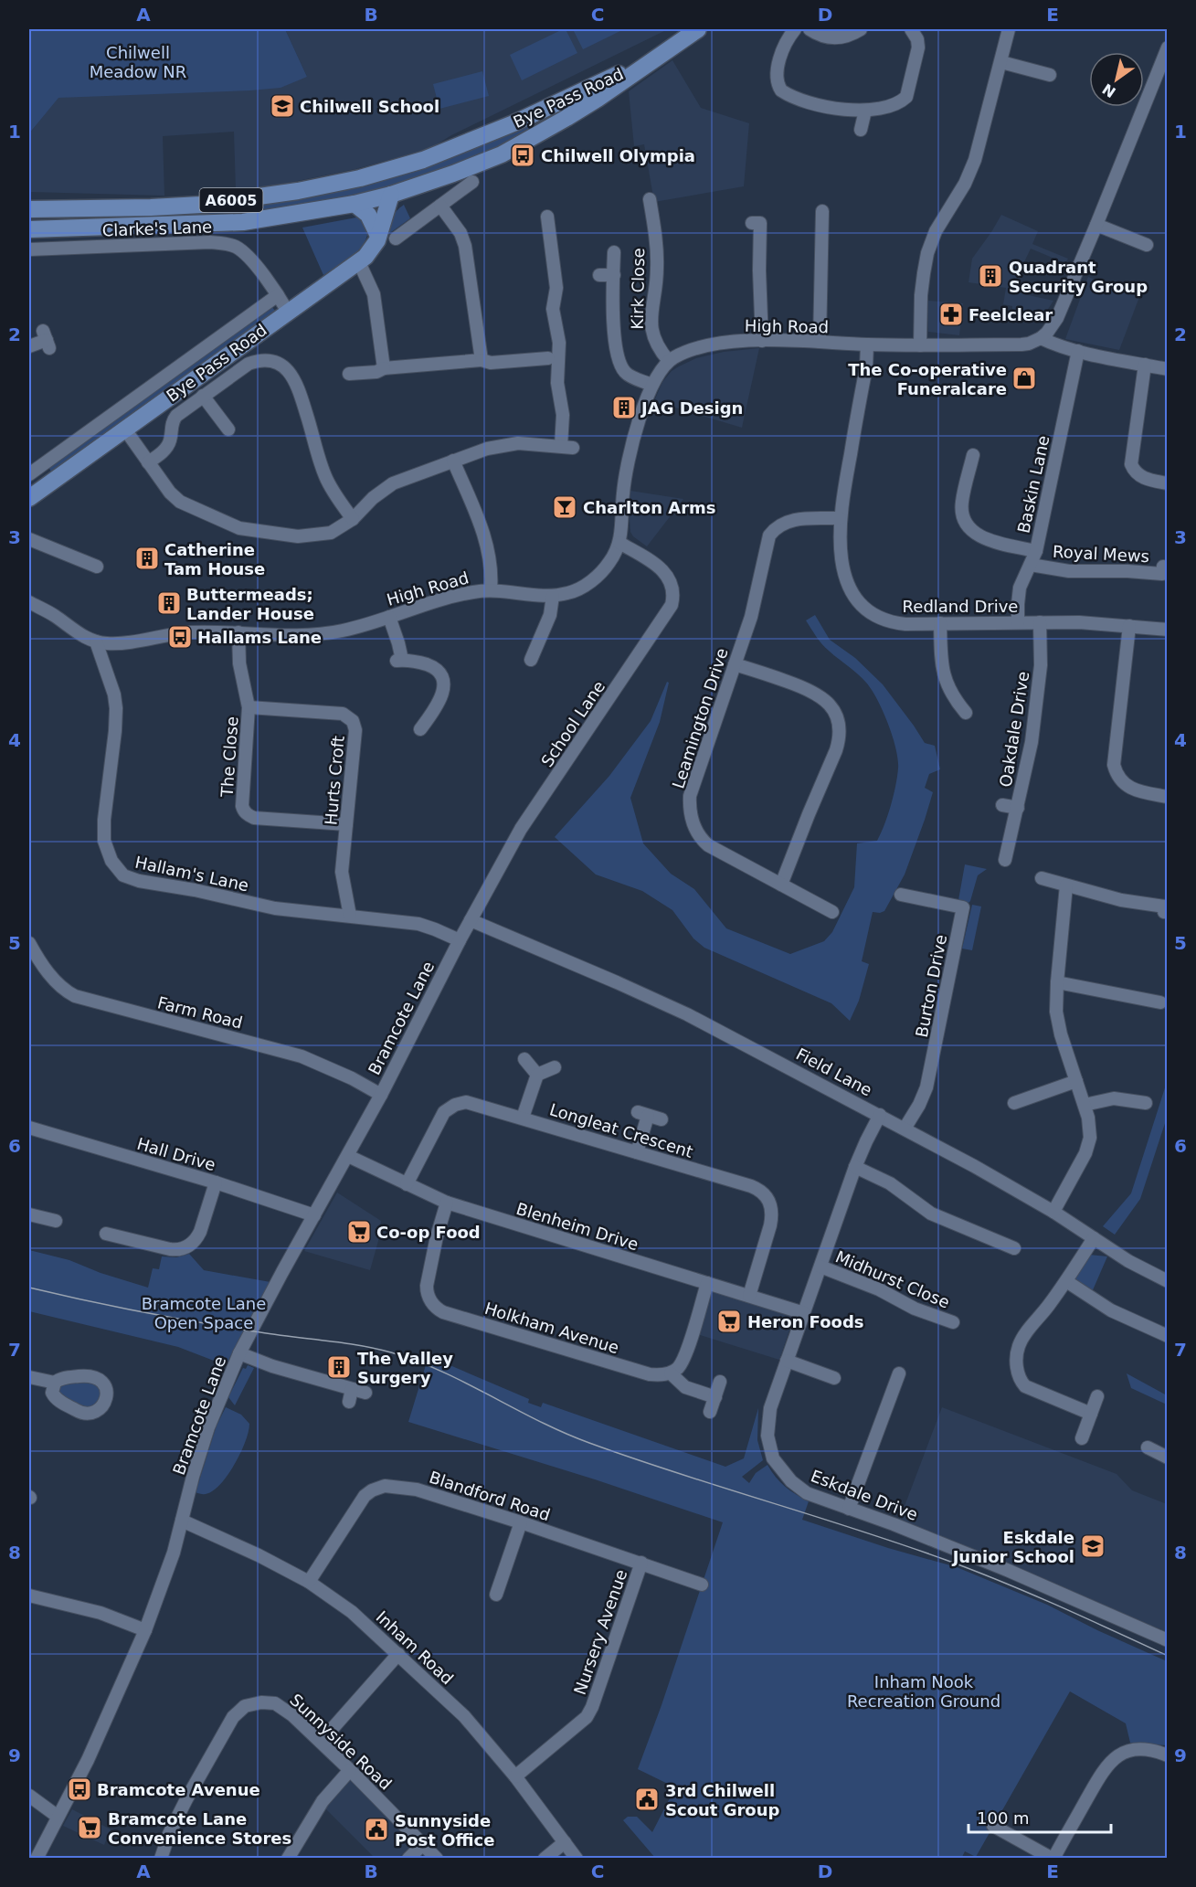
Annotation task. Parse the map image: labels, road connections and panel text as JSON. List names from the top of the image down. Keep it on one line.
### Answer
{"streets":{"main road":["Bye Pass Road","A6005"],"street":["Clarke's Lane","Kirk Close","High Road","Baskin Lane","Royal Mews","Redland Drive","Leamington Drive","School Lane","Oakdale Drive","The Close","Hurts Croft","Hallam's Lane","Burton Drive","Farm Road","Bramcote Lane","Field Lane","Longleat Crescent","Hall Drive","Blenheim Drive","Midhurst Close","Holkham Avenue","Eskdale Drive","Blandford Road","Nursery Avenue","Inham Road","Sunnyside Road"]},"crossings":[["Bye Pass Road","A6005"],["Bye Pass Road","Clarke's Lane"],["Kirk Close","High Road"],["High Road","Redland Drive"],["High Road","School Lane"],["High Road","The Close"],["High Road","Hallam's Lane"],["Baskin Lane","Royal Mews"],["Baskin Lane","Redland Drive"],["Redland Drive","Leamington Drive"],["Redland Drive","Oakdale Drive"],["School Lane","Hallam's Lane"],["School Lane","Bramcote Lane"],["School Lane","Field Lane"],["The Close","Hurts Croft"],["Hurts Croft","Hallam's Lane"],["Hallam's Lane","Bramcote Lane"],["Burton Drive","Field Lane"],["Farm Road","Bramcote Lane"],["Bramcote Lane","Hall Drive"],["Bramcote Lane","Blenheim Drive"],["Bramcote Lane","Inham Road"],["Field Lane","Eskdale Drive"],["Longleat Crescent","Blenheim Drive"],["Blenheim Drive","Holkham Avenue"],["Blenheim Drive","Eskdale Drive"],["Midhurst Close","Eskdale Drive"],["Blandford Road","Nursery Avenue"],["Blandford Road","Inham Road"],["Nursery Avenue","Inham Road"]],"parks":["Chilwell Meadow NR","Bramcote Lane Open Space","Inham Nook Recreation Ground"],"places":{"school or university":["Chilwell School","Eskdale Junior School"],"bus stop":["Chilwell Olympia","Hallams Lane","Bramcote Avenue"],"building":["Quadrant Security Group","JAG Design","Catherine Tam House","Buttermeads; Lander House","The Valley Surgery"],"pharmacy":["Feelclear"],"shop":["The Co-operative Funeralcare"],"bar":["Charlton Arms"],"supermarket":["Co-op Food","Heron Foods","Bramcote Lane Convenience Stores"],"public building":["3rd Chilwell Scout Group","Sunnyside Post Office"]},"scale_bar":"100 m","north":"bottom left","grid":{"columns":["A","B","C","D","E"],"rows":["1","2","3","4","5","6","7","8","9"]}}
